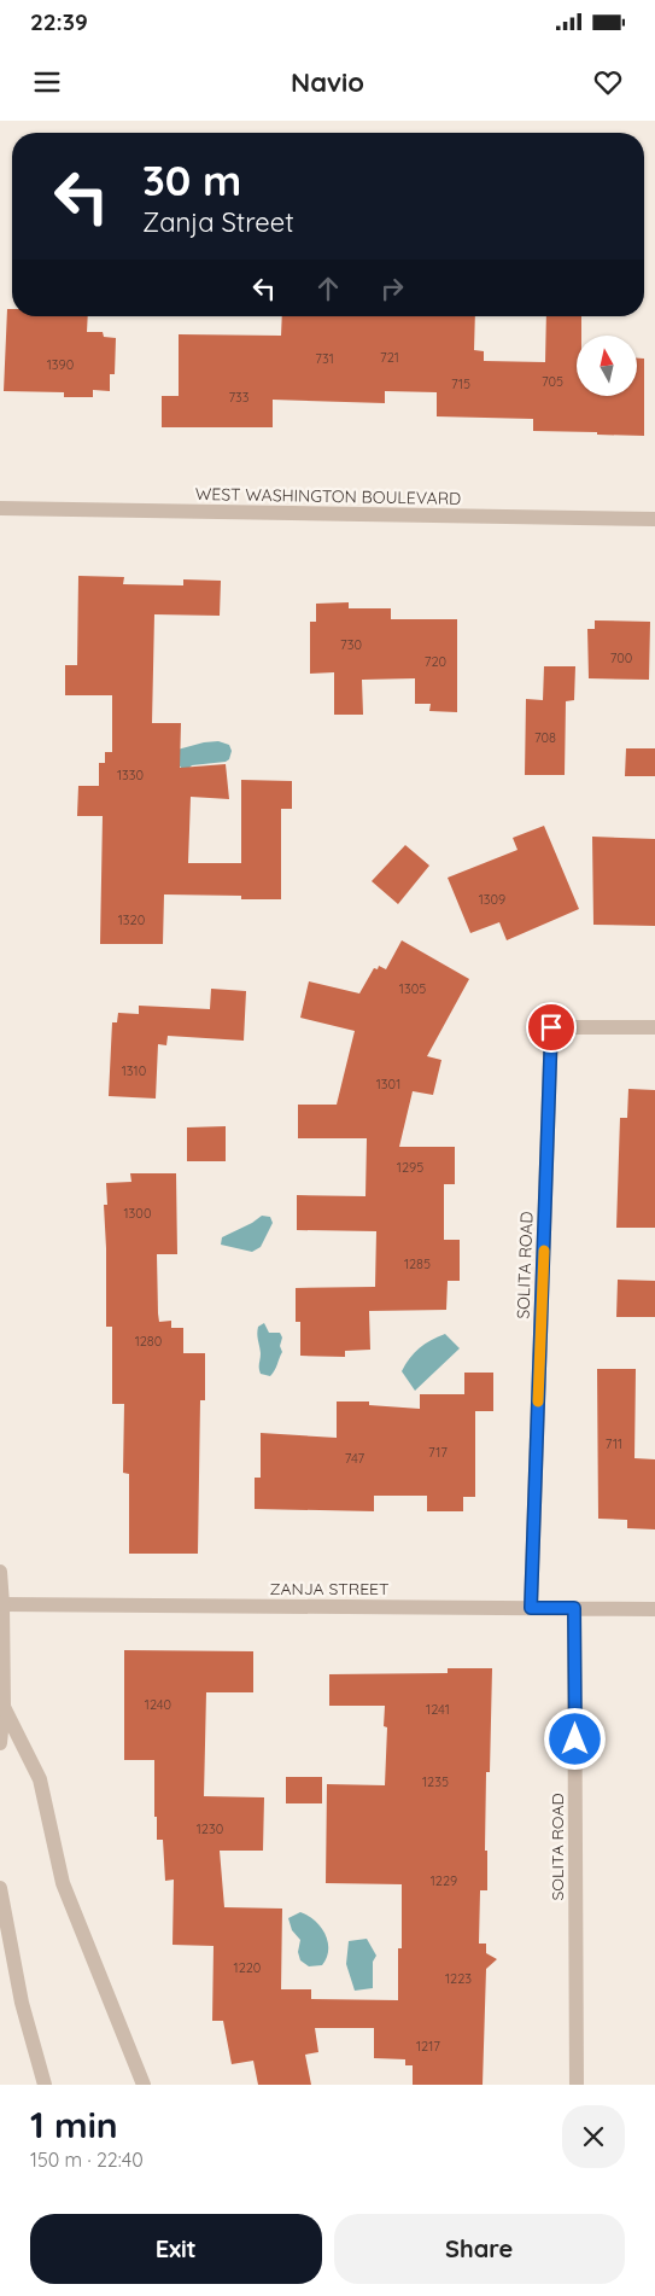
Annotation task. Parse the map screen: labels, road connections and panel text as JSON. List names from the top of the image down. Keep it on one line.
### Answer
{"streets":{"street":["WEST WASHINGTON BOULEVARD","SOLITA ROAD","ZANJA STREET"]},"crossings":[["SOLITA ROAD","ZANJA STREET"]],"house_numbers":["721","731","1390","705","715","733","730","700","720","708","1330","1309","1320","1305","1310","1301","1295","1300","1285","1280","711","717","747","1240","1241","1235","1230","1229","1220","1223","1217"],"north":"top","page":{"status":"22:39","header":"Navio","turn":["30 m","Zanja Street"],"heading":["1 min","150 m · 22:40"],"buttons":["Exit","Share"]}}
